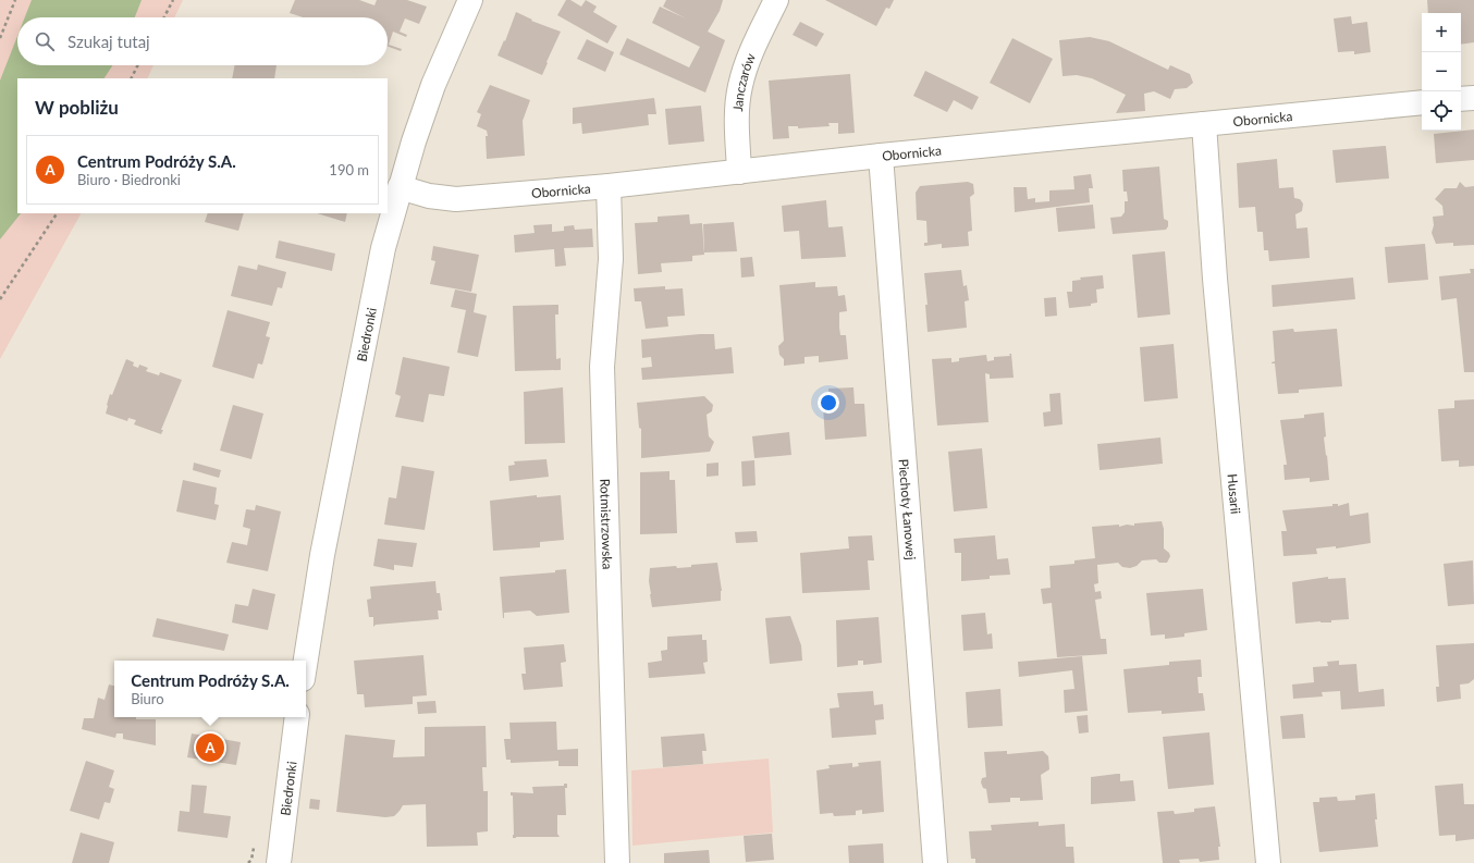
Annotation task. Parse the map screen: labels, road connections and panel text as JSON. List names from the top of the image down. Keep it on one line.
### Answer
{"streets":{"street":["Janczarów","Obornicka","Biedronki","Husarii","Piechoty Łanowej","Rotmistrzowska"]},"crossings":[["Janczarów","Obornicka"],["Obornicka","Biedronki"],["Obornicka","Husarii"],["Obornicka","Piechoty Łanowej"],["Obornicka","Rotmistrzowska"]],"page":{"map_buttons":["+","−"],"search":"Szukaj tutaj","heading":"W pobliżu","list":[{"mark":"A","name":"Centrum Podróży S.A.","note":"Biuro · Biedronki","value":"190 m"}],"popup":["Centrum Podróży S.A.","Biuro"],"pins":"A"}}
